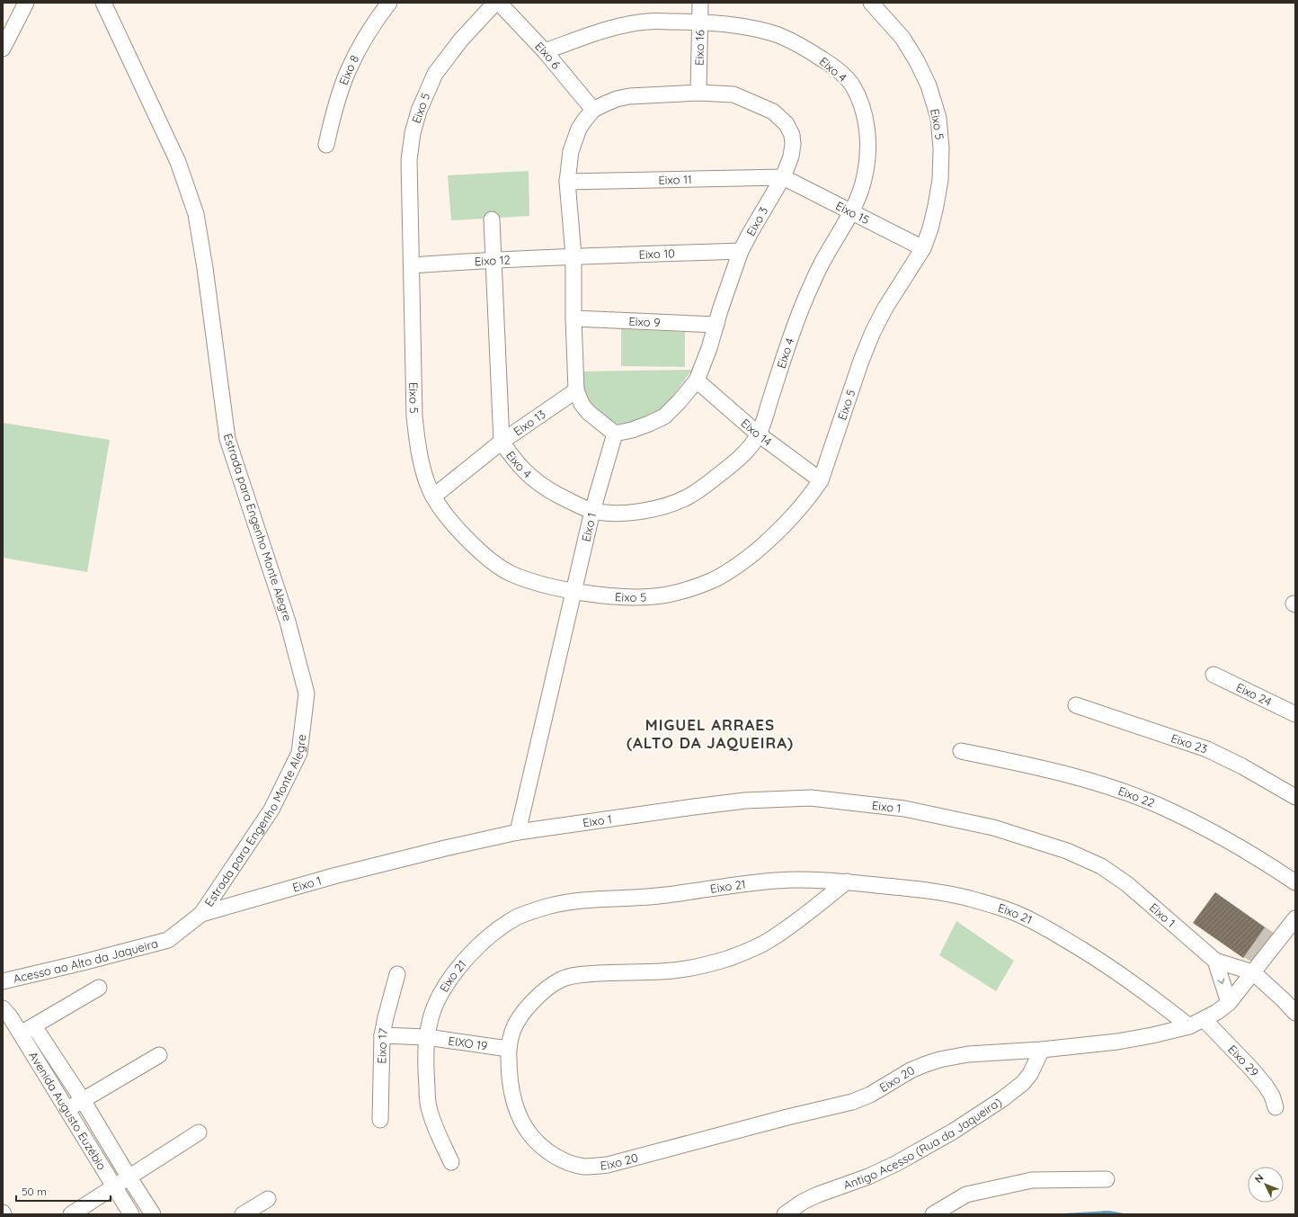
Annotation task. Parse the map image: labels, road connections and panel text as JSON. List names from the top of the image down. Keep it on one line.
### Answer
{"streets":{"street":["Eixo 16","Eixo 6","Eixo 4","Eixo 8","Eixo 5","Eixo 11","Eixo 15","Eixo 3","Eixo 10","Eixo 12","Eixo 9","Eixo 13","Eixo 14","Estrada para Engenho Monte Alegre","Eixo 1","Eixo 24","Eixo 23","Eixo 22","Eixo 21","Acesso ao Alto da Jaqueira","EIXO 19","Eixo 17","Eixo 29","Eixo 20","Avenida Augusto Euzébio","Antigo Acesso (Rua da Jaqueira)"]},"crossings":[["Eixo 16","Eixo 4"],["Eixo 16","Eixo 3"],["Eixo 6","Eixo 4"],["Eixo 6","Eixo 3"],["Eixo 4","Eixo 15"],["Eixo 4","Eixo 12"],["Eixo 4","Eixo 13"],["Eixo 4","Eixo 14"],["Eixo 4","Eixo 1"],["Eixo 5","Eixo 15"],["Eixo 5","Eixo 12"],["Eixo 5","Eixo 13"],["Eixo 5","Eixo 14"],["Eixo 5","Eixo 1"],["Eixo 11","Eixo 15"],["Eixo 11","Eixo 3"],["Eixo 15","Eixo 3"],["Eixo 3","Eixo 10"],["Eixo 3","Eixo 12"],["Eixo 3","Eixo 9"],["Eixo 3","Eixo 13"],["Eixo 3","Eixo 14"],["Eixo 3","Eixo 1"],["Eixo 10","Eixo 12"],["Estrada para Engenho Monte Alegre","Eixo 1"],["Estrada para Engenho Monte Alegre","Acesso ao Alto da Jaqueira"],["Eixo 1","Acesso ao Alto da Jaqueira"],["Eixo 21","EIXO 19"],["Eixo 21","Eixo 20"],["EIXO 19","Eixo 17"],["EIXO 19","Eixo 20"],["Eixo 20","Antigo Acesso (Rua da Jaqueira)"]],"districts":["MIGUEL ARRAES (ALTO DA JAQUEIRA)"],"scale_bar":"50 m","north":"top left"}
